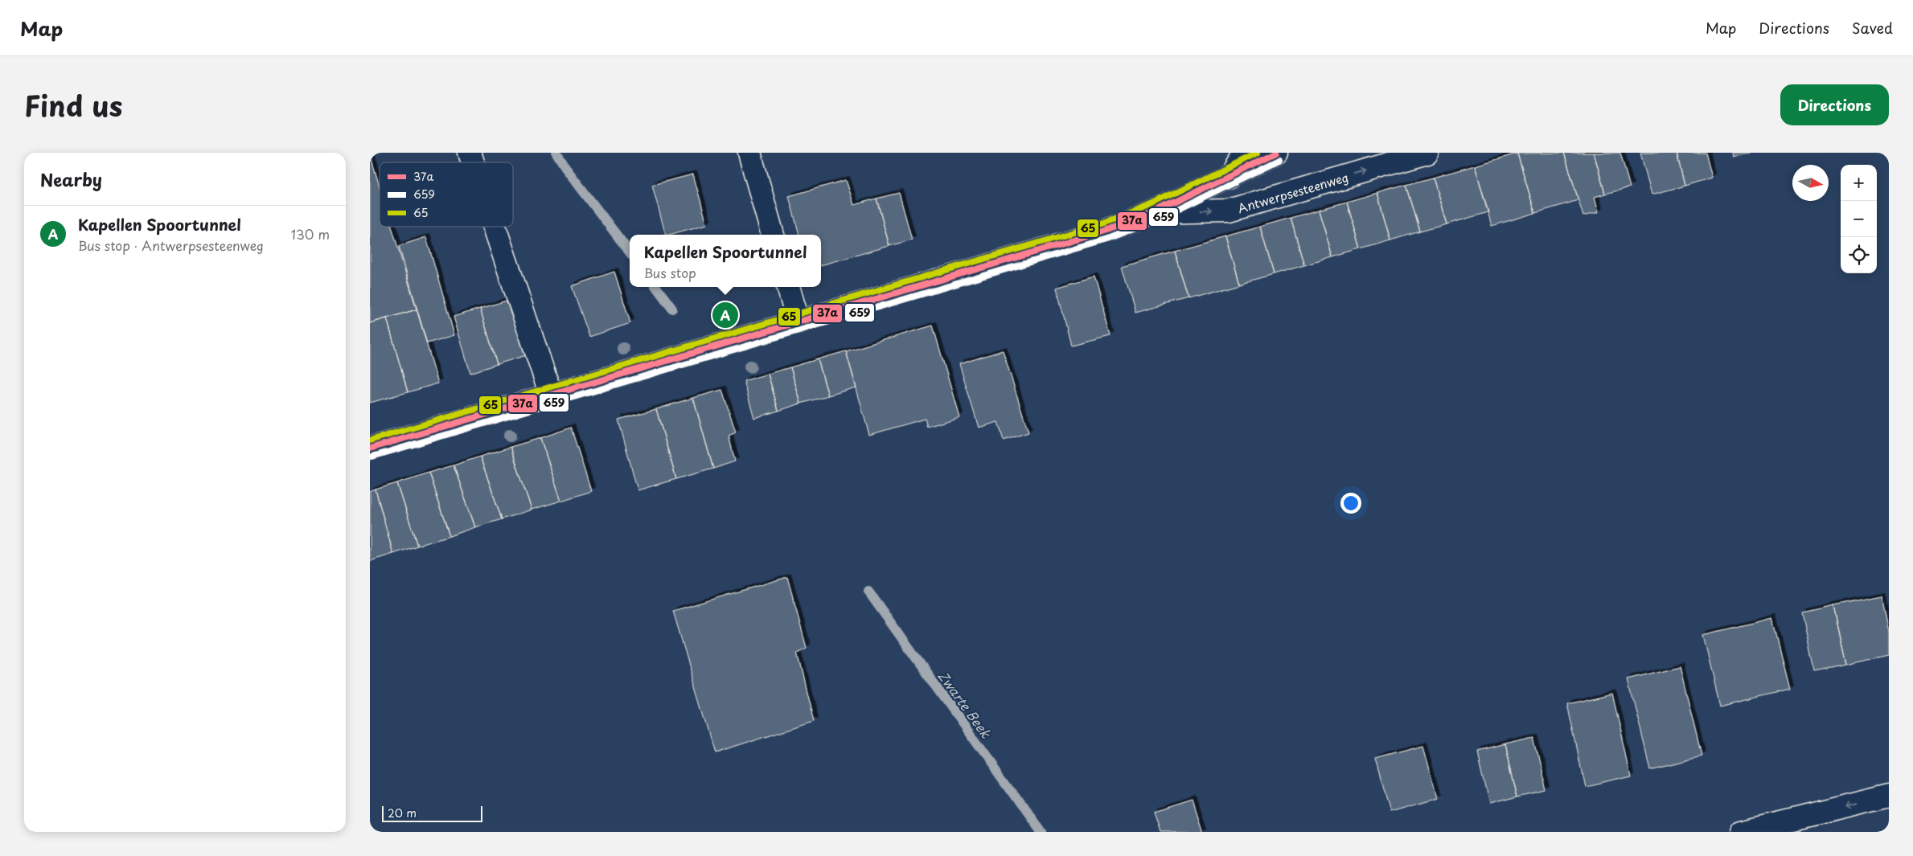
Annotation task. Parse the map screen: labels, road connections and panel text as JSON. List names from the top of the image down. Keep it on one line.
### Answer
{"streets":{"main road":["Antwerpsesteenweg"]},"water":["Zwarte Beek"],"lines":["transit line 37a","transit line 65","transit line 659"],"legend":["37a","659","65"],"scale_bar":"20 m","north":"right","page":{"header":"Map","nav":["Map","Directions","Saved"],"title":"Find us","buttons":"Directions","heading":"Nearby","map_buttons":["+","−"],"list":[{"mark":"A","name":"Kapellen Spoortunnel","note":"Bus stop · Antwerpsesteenweg","value":"130 m"}],"popup":["Kapellen Spoortunnel","Bus stop"],"pins":"A","scale":"20 m"}}
